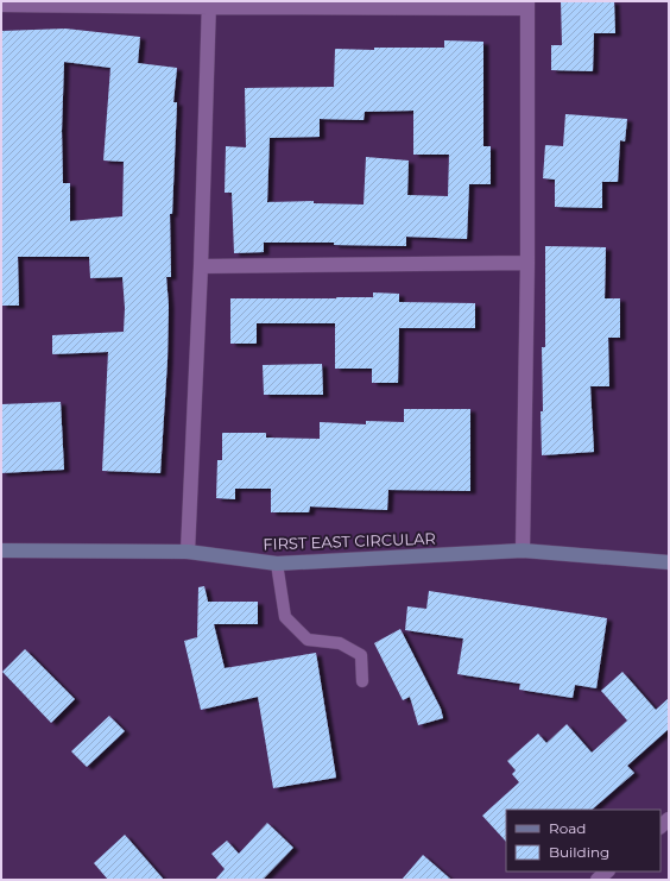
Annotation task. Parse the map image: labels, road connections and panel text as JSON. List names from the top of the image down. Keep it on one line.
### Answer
{"streets":{"street":["FIRST EAST CIRCULAR"]},"legend":["Road","Building"]}
